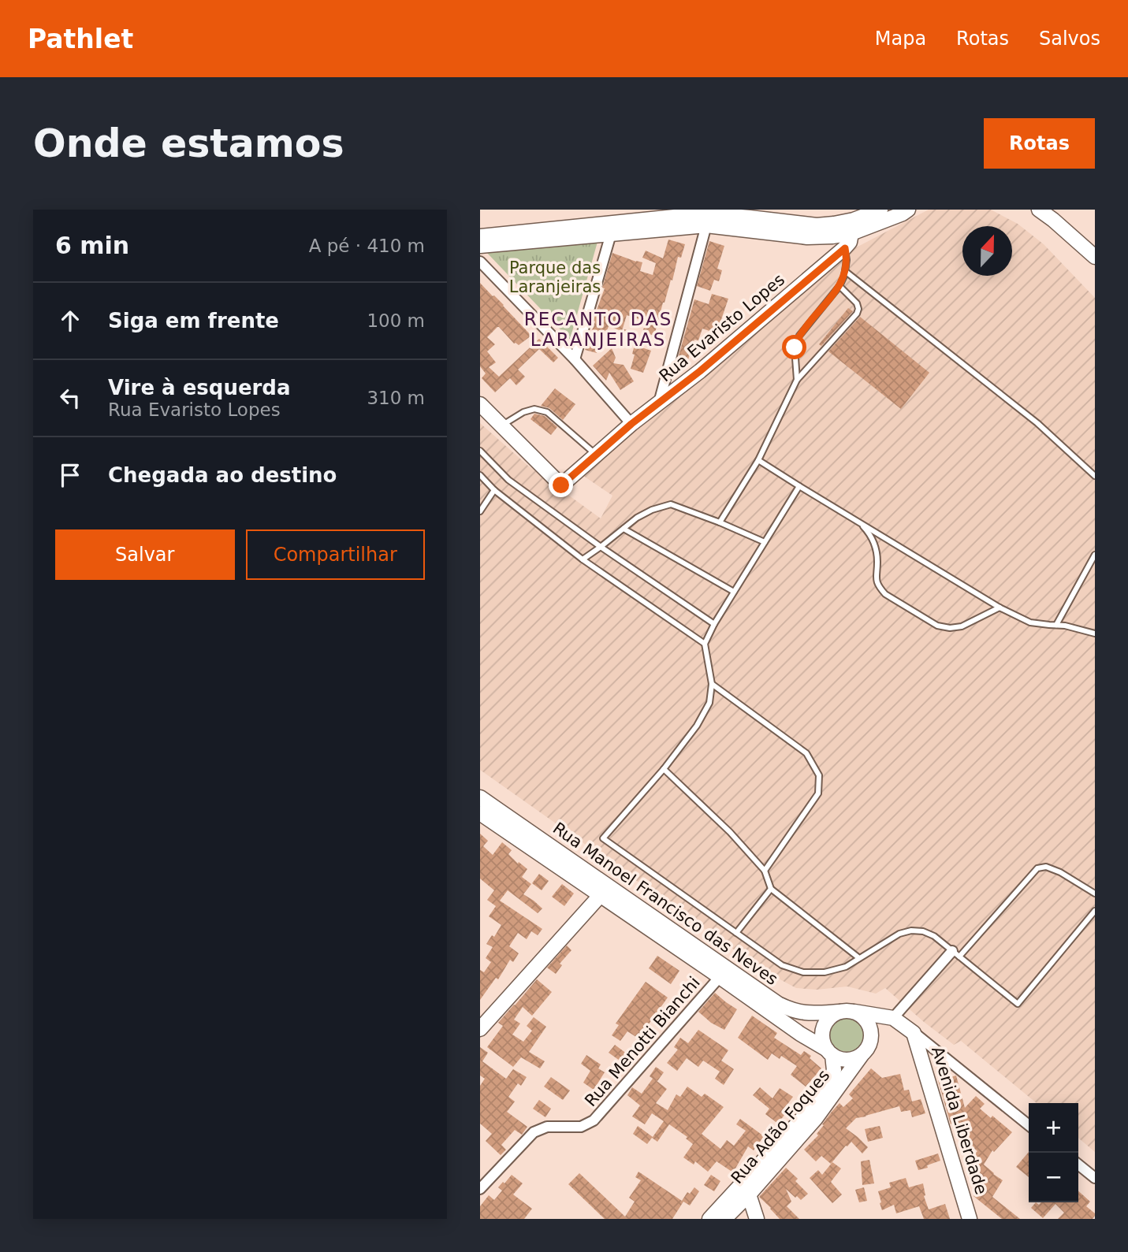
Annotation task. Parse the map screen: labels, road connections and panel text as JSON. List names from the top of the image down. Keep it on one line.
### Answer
{"streets":{"main road":["Rua Evaristo Lopes","Rua Manoel Francisco das Neves","Avenida Liberdade","Rua Adão Foques"],"street":["Rua Menotti Bianchi"]},"crossings":[["Rua Manoel Francisco das Neves","Rua Menotti Bianchi"],["Rua Manoel Francisco das Neves","Rua Adão Foques"]],"districts":["RECANTO DAS LARANJEIRAS"],"parks":["Parque das Laranjeiras"],"north":"top","page":{"header":"Pathlet","nav":["Mapa","Rotas","Salvos"],"buttons":["Rotas",["Salvar","Compartilhar"]],"title":"Onde estamos","heading":["6 min","A pé · 410 m"],"list":[["Siga em frente","100 m"],["Vire à esquerda","Rua Evaristo Lopes","310 m"],"Chegada ao destino"],"map_buttons":["+","−"]}}
